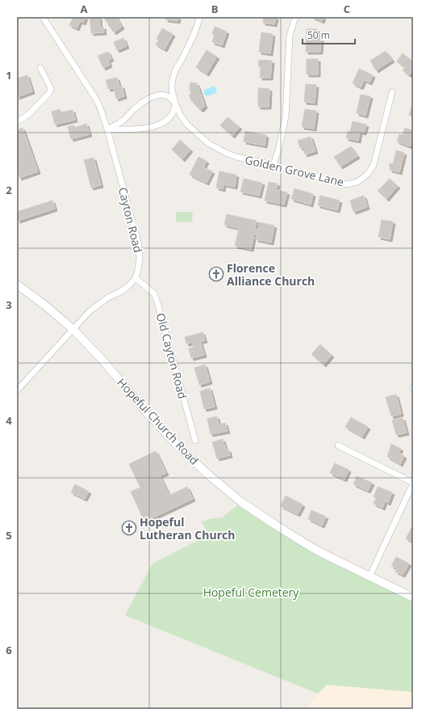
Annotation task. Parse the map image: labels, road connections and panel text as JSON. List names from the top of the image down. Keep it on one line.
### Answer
{"streets":{"main road":["Hopeful Church Road"],"street":["Golden Grove Lane","Cayton Road","Old Cayton Road"]},"crossings":[["Cayton Road","Old Cayton Road"]],"parks":["Hopeful Cemetery"],"places":{"church":["Florence Alliance Church","Hopeful Lutheran Church"]},"scale_bar":"50 m","grid":{"columns":["A","B","C"],"rows":["1","2","3","4","5","6"]}}
